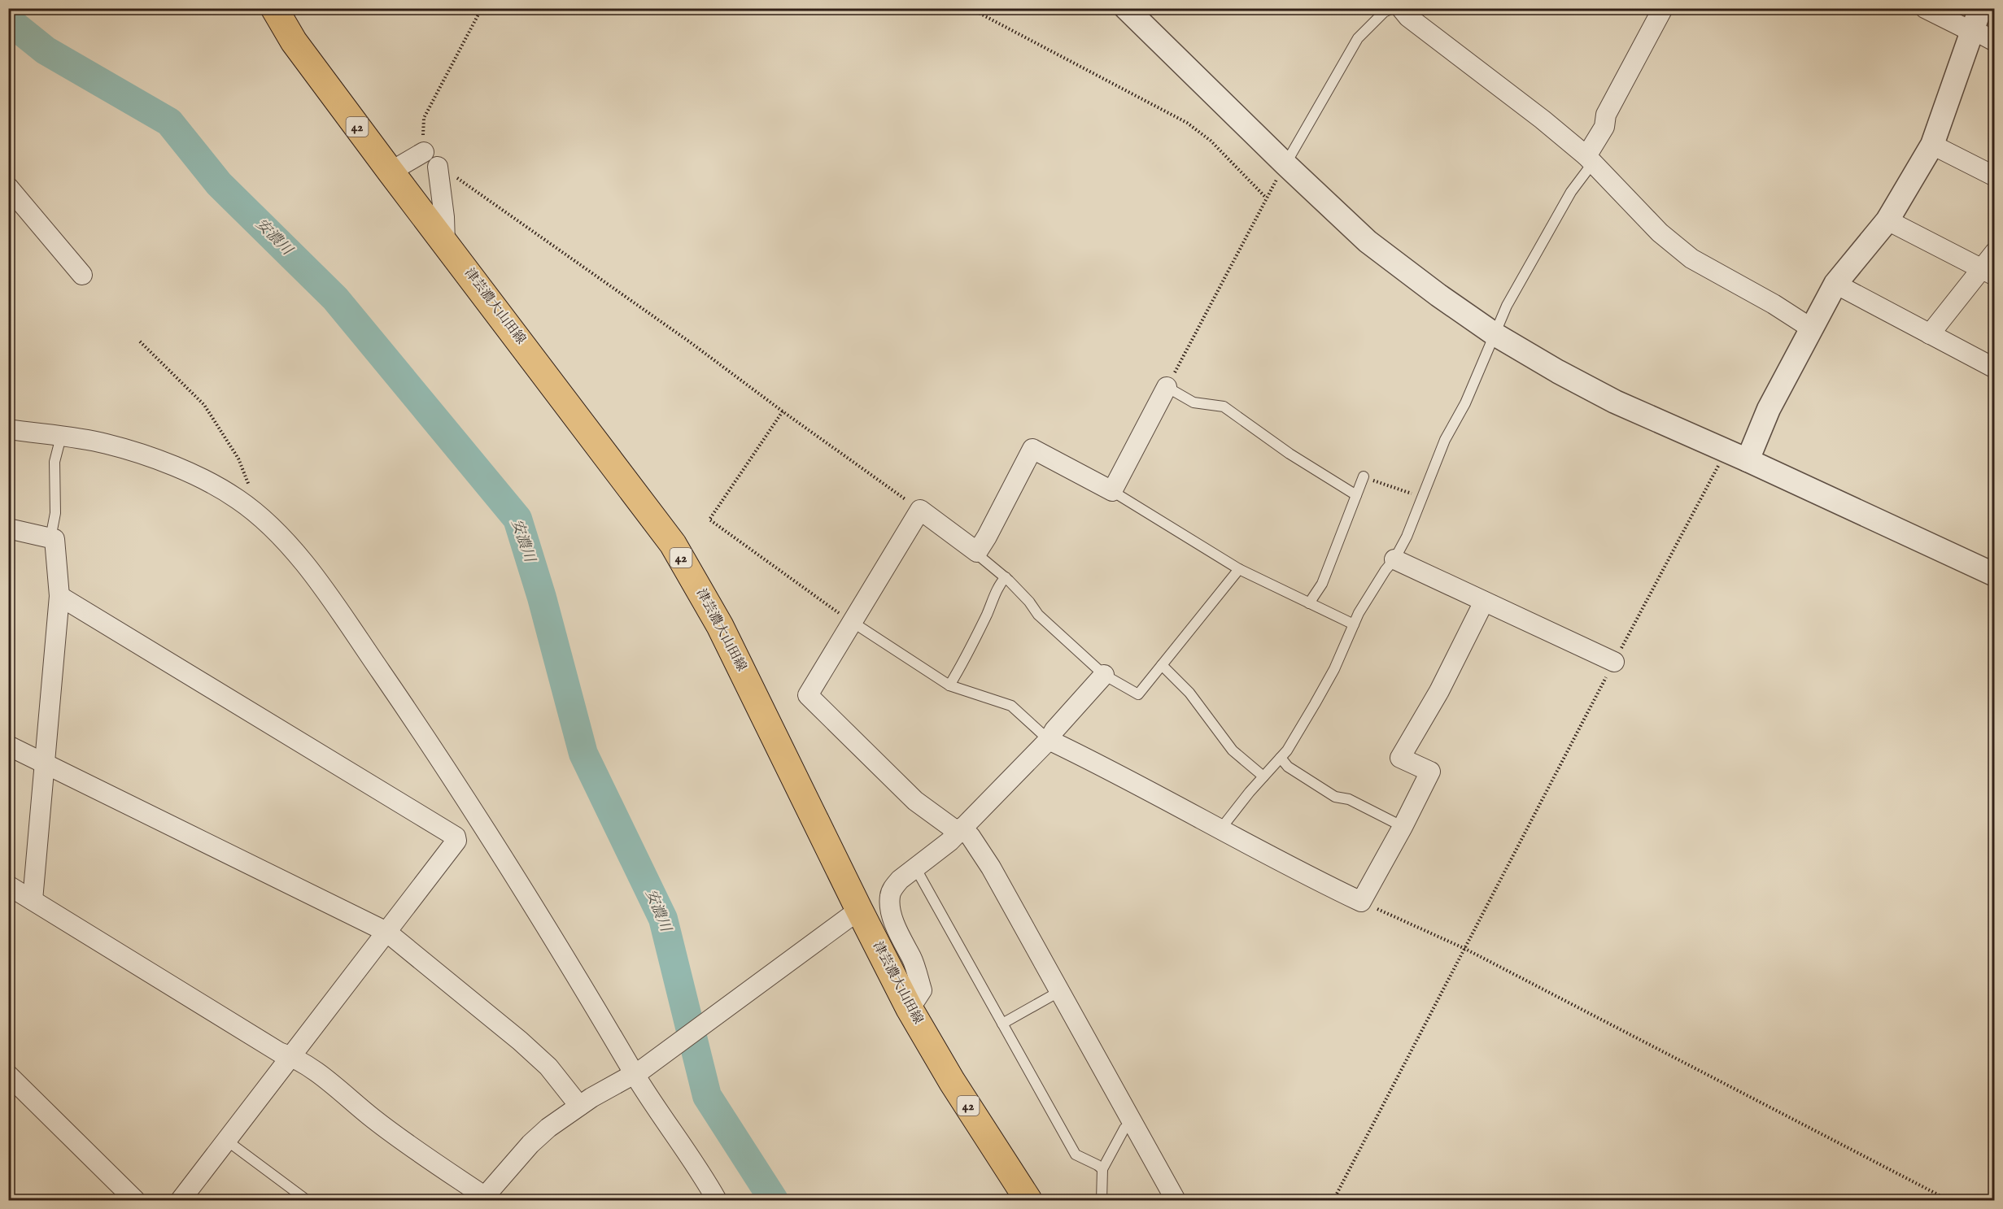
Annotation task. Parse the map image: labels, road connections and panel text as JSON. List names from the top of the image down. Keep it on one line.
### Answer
{"streets":{"main road":["42","津芸濃大山田線"]},"water":["安濃川"]}
